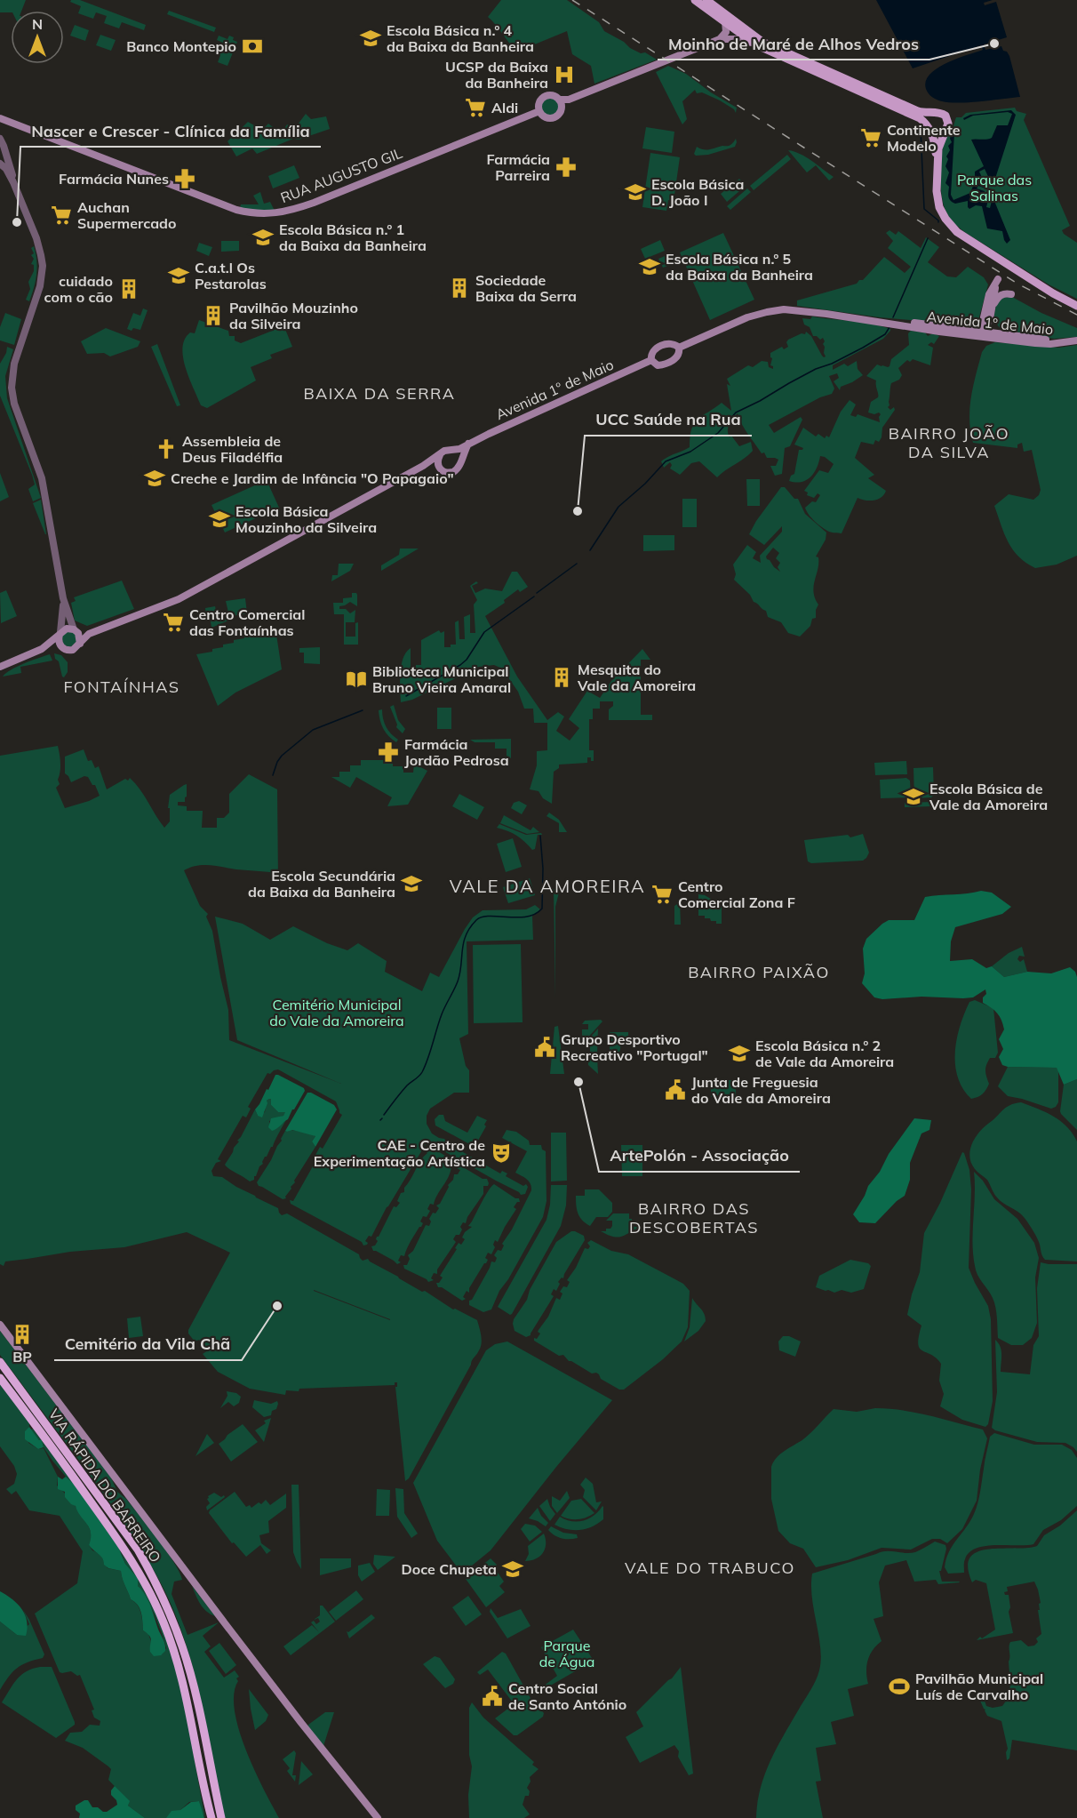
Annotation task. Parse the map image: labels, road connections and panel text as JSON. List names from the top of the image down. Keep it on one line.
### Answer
{"streets":{"highway":["VIA RÁPIDA DO BARREIRO"],"main road":["RUA AUGUSTO GIL","Avenida 1º de Maio"]},"districts":["BAIXA DA SERRA","BAIRRO JOÃO DA SILVA","FONTAÍNHAS","VALE DA AMOREIRA","BAIRRO PAIXÃO","BAIRRO DAS DESCOBERTAS","VALE DO TRABUCO"],"parks":["Parque das Salinas","Cemitério Municipal do Vale da Amoreira","Parque de Água"],"places":{"school or university":["Escola Básica n.º 4 da Baixa da Banheira","Escola Básica D. João I","Escola Básica n.º 1 da Baixa da Banheira","Escola Básica n.º 5 da Baixa da Banheira","C.a.t.l Os Pestarolas","Creche e Jardim de Infância \"O Papagaio\"","Escola Básica Mouzinho da Silveira","Escola Básica de Vale da Amoreira","Escola Secundária da Baixa da Banheira","Escola Básica n.º 2 de Vale da Amoreira","Doce Chupeta"],"other":["Moinho de Maré de Alhos Vedros","Nascer e Crescer - Clínica da Família","UCC Saúde na Rua","ArtePolón - Associação","Cemitério da Vila Chã"],"bank":["Banco Montepio"],"hospital":["UCSP da Baixa da Banheira"],"supermarket":["Aldi","Continente Modelo","Auchan Supermercado","Centro Comercial das Fontaínhas","Centro Comercial Zona F"],"pharmacy":["Farmácia Parreira","Farmácia Nunes","Farmácia Jordão Pedrosa"],"building":["Sociedade Baixa da Serra","cuidado com o cão","Pavilhão Mouzinho da Silveira","Mesquita do Vale da Amoreira","BP"],"church":["Assembleia de Deus Filadélfia"],"library":["Biblioteca Municipal Bruno Vieira Amaral"],"public building":["Grupo Desportivo Recreativo \"Portugal\"","Junta de Freguesia do Vale da Amoreira","Centro Social de Santo António"],"theatre":["CAE - Centro de Experimentação Artística"],"sports":["Pavilhão Municipal Luís de Carvalho"]},"north":"top"}
